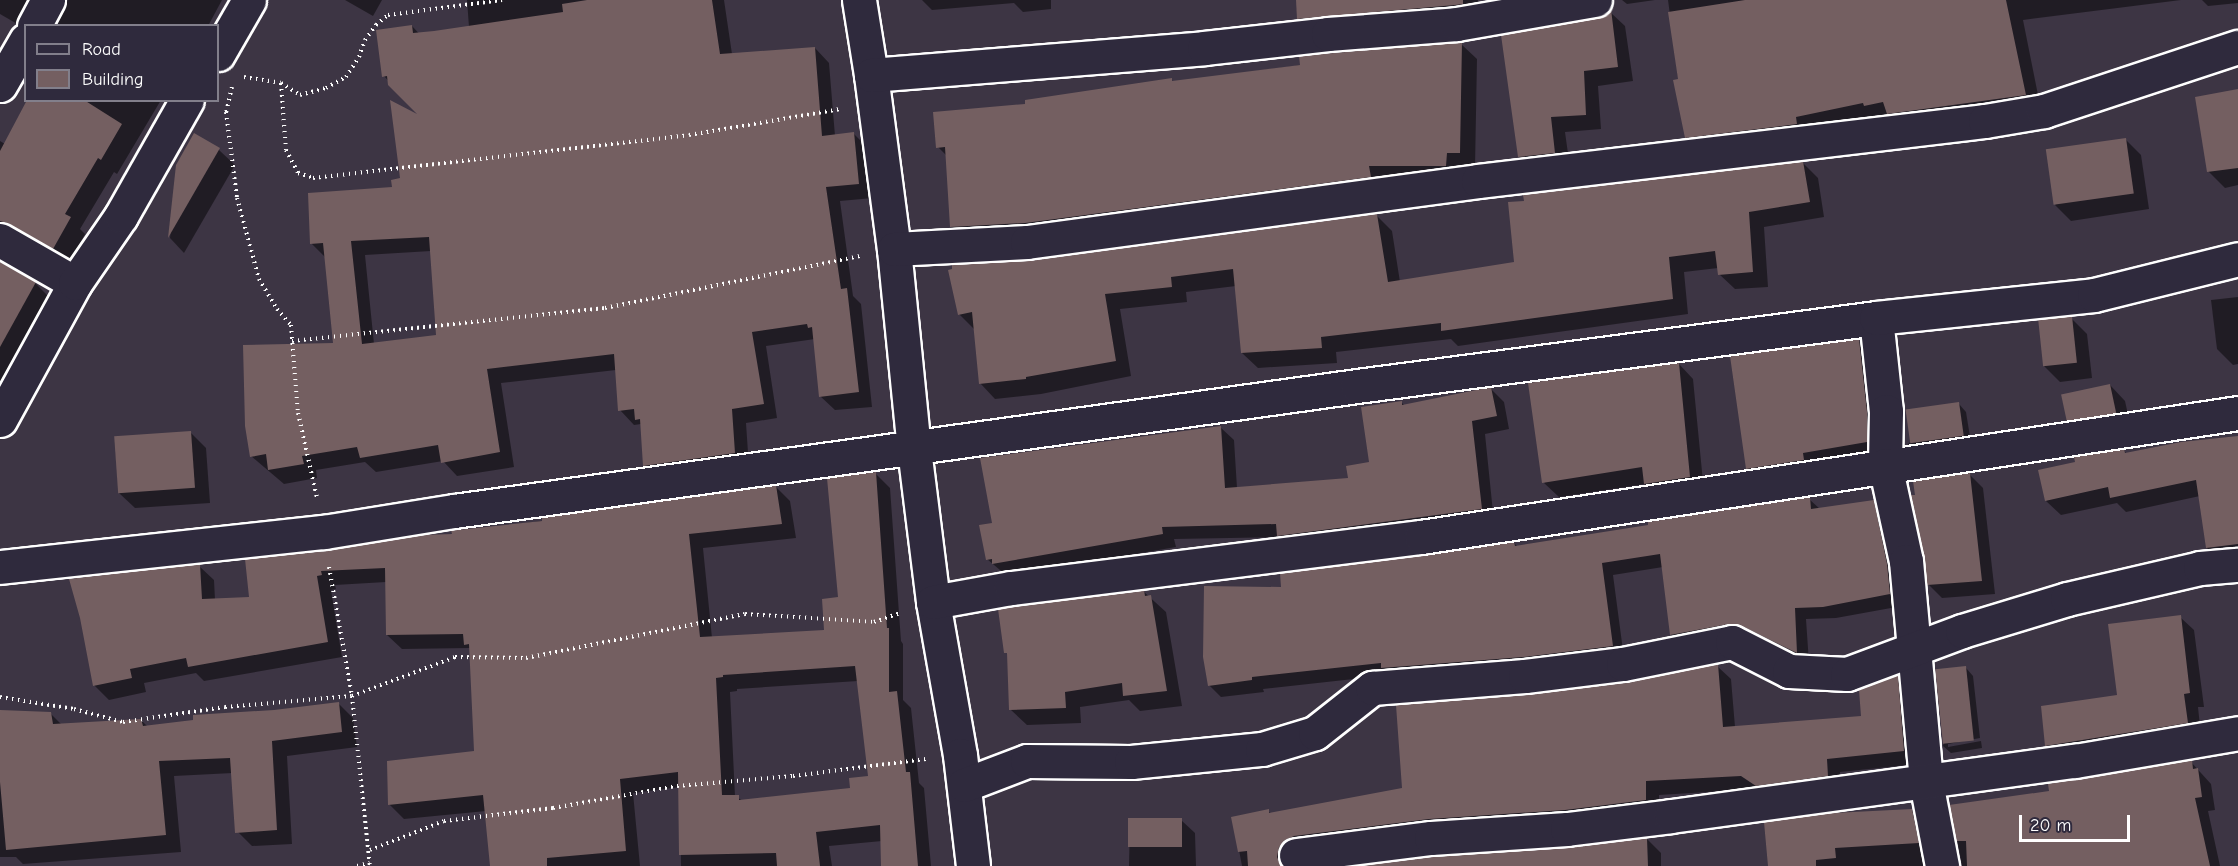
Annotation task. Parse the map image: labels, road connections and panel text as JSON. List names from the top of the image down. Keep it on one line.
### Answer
{"legend":["Road","Building"],"scale_bar":"20 m"}
